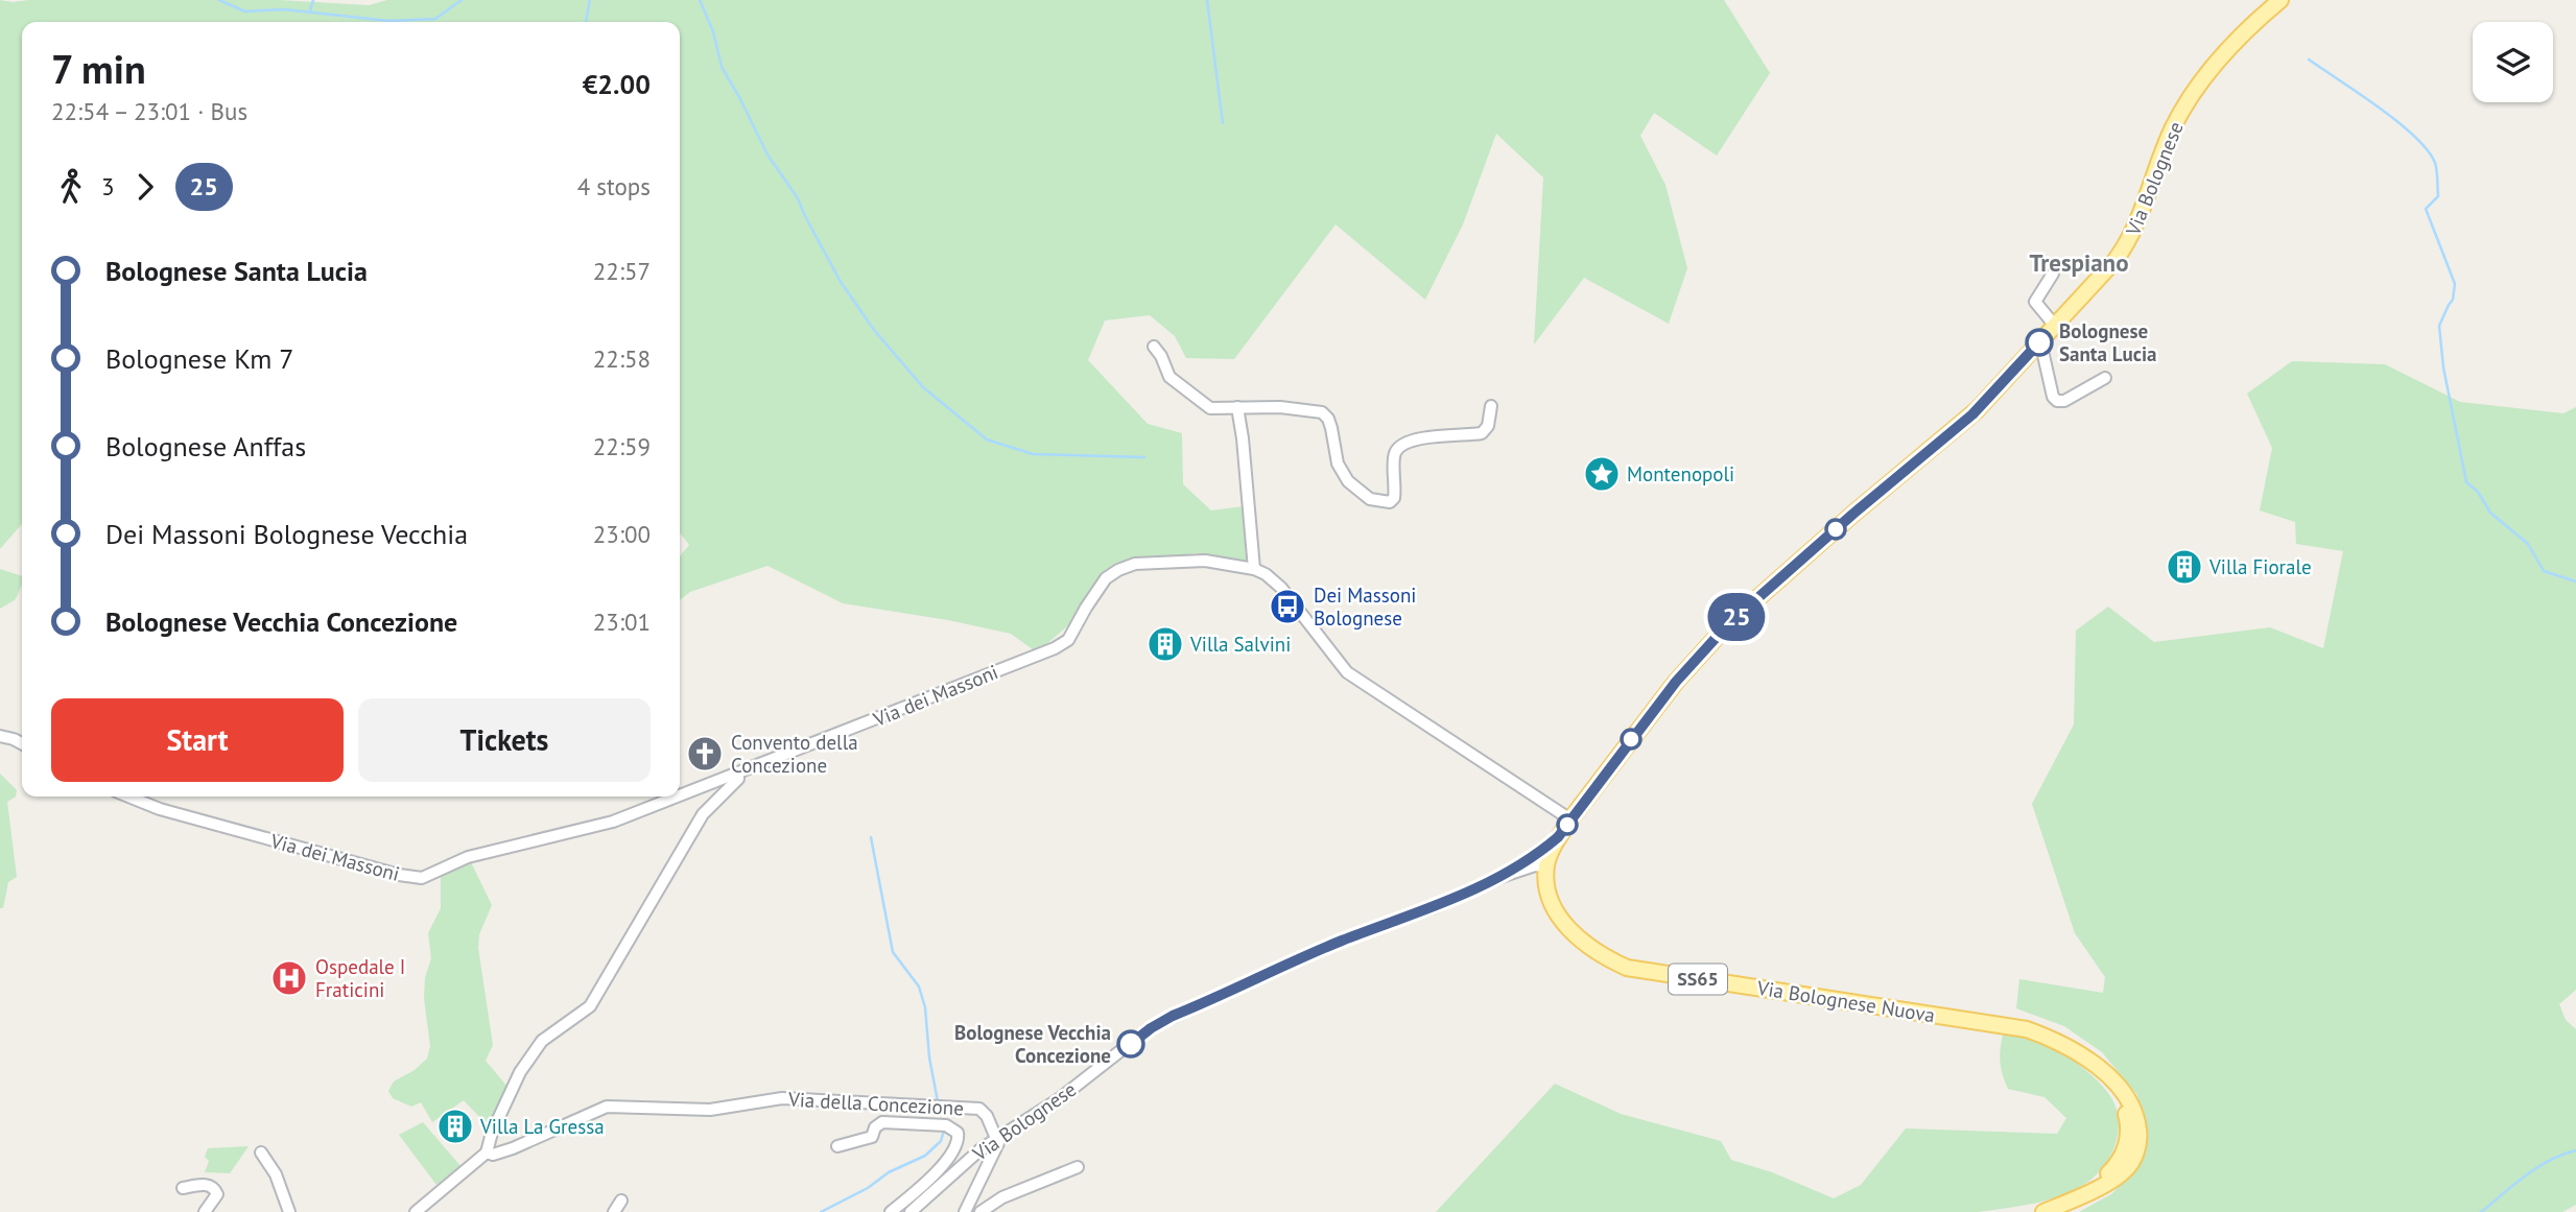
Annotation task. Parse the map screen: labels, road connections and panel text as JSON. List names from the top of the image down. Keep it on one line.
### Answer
{"streets":{"main road":["Via Bolognese","SS65","Via Bolognese Nuova"],"street":["Via dei Massoni","Via della Concezione"]},"crossings":[["Via Bolognese","Via dei Massoni"],["Via Bolognese","Via Bolognese Nuova"],["Via Bolognese","Via della Concezione"]],"districts":["Trespiano"],"places":{"other":["Bolognese Santa Lucia","Bolognese Vecchia Concezione"],"place":["Montenopoli"],"building":["Villa Fiorale","Villa Salvini","Villa La Gressa"],"bus stop":["Dei Massoni Bolognese"],"church":["Convento della Concezione"],"hospital":["Ospedale I Fraticini"]},"lines":["bus line 25"],"page":{"on_map":"25","heading":["7 min","22:54 – 23:01 · Bus","€2.00"],"legs":["3","25","4 stops"],"list":[{"name":"Bolognese Santa Lucia","value":"22:57"},{"name":"Bolognese Km 7","value":"22:58"},{"name":"Bolognese Anffas","value":"22:59"},{"name":"Dei Massoni Bolognese Vecchia","value":"23:00"},{"name":"Bolognese Vecchia Concezione","value":"23:01"}],"buttons":["Start","Tickets"]}}
